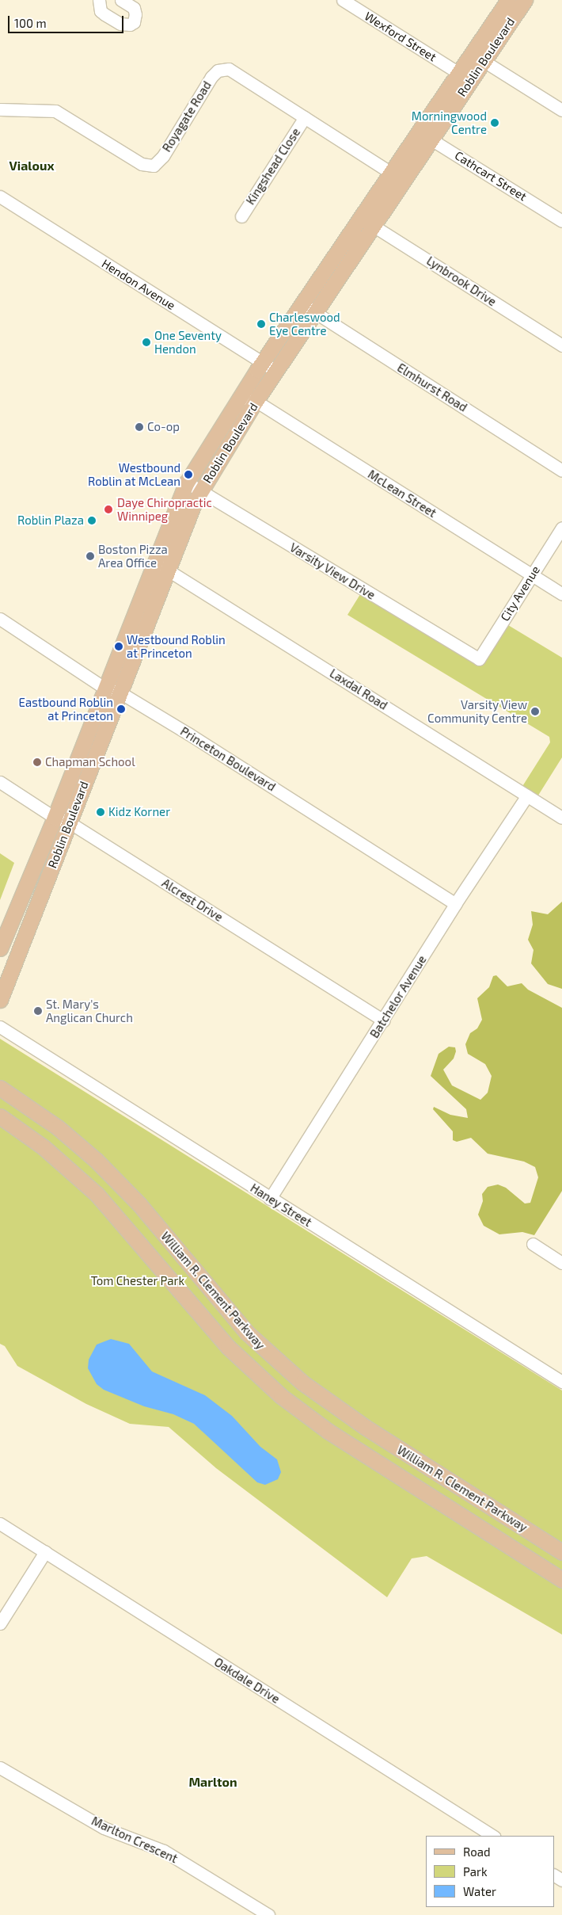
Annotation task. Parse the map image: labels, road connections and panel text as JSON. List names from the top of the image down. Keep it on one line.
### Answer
{"streets":{"main road":["Roblin Boulevard","William R. Clement Parkway"],"street":["Wexford Street","Royagate Road","Kingshead Close","Cathcart Street","Lynbrook Drive","Hendon Avenue","Elmhurst Road","McLean Street","Varsity View Drive","City Avenue","Laxdal Road","Princeton Boulevard","Alcrest Drive","Batchelor Avenue","Haney Street","Oakdale Drive","Marlton Crescent"]},"crossings":[["Wexford Street","Roblin Boulevard"],["Roblin Boulevard","Royagate Road"],["Roblin Boulevard","Cathcart Street"],["Roblin Boulevard","Lynbrook Drive"],["Roblin Boulevard","Hendon Avenue"],["Roblin Boulevard","Elmhurst Road"],["Roblin Boulevard","McLean Street"],["Roblin Boulevard","Varsity View Drive"],["Roblin Boulevard","Laxdal Road"],["Roblin Boulevard","Princeton Boulevard"],["Roblin Boulevard","Alcrest Drive"],["Royagate Road","Kingshead Close"],["McLean Street","City Avenue"],["Varsity View Drive","City Avenue"],["Laxdal Road","Batchelor Avenue"],["Princeton Boulevard","Batchelor Avenue"],["Alcrest Drive","Batchelor Avenue"],["Batchelor Avenue","Haney Street"]],"districts":["Vialoux","Marlton"],"parks":["Tom Chester Park"],"places":["Morningwood Centre","Charleswood Eye Centre","One Seventy Hendon","Co-op","Westbound Roblin at McLean","Daye Chiropractic Winnipeg","Roblin Plaza","Boston Pizza Area Office","Westbound Roblin at Princeton","Eastbound Roblin at Princeton","Varsity View Community Centre","Chapman School","Kidz Korner","St. Mary's Anglican Church"],"legend":["Road","Park","Water"],"scale_bar":"100 m"}
